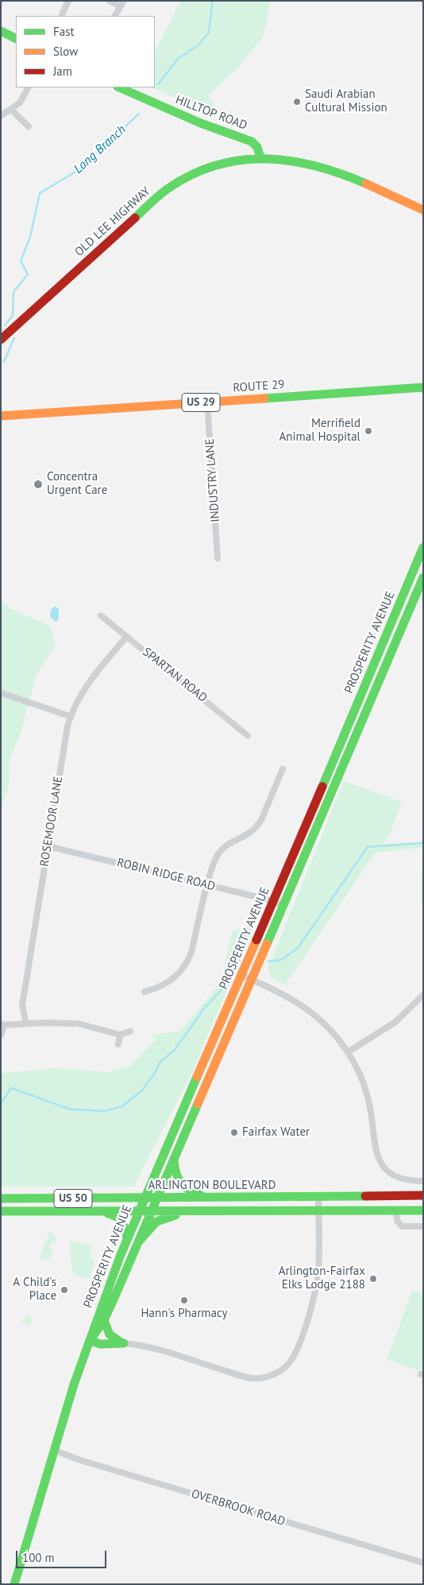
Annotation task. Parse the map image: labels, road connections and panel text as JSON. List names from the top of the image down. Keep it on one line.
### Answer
{"streets":{"main road":["HILLTOP ROAD","OLD LEE HIGHWAY","ROUTE 29","US 29","PROSPERITY AVENUE","ARLINGTON BOULEVARD","US 50"],"street":["INDUSTRY LANE","SPARTAN ROAD","ROSEMOOR LANE","ROBIN RIDGE ROAD","OVERBROOK ROAD"]},"crossings":[["HILLTOP ROAD","OLD LEE HIGHWAY"],["ROUTE 29","INDUSTRY LANE"],["PROSPERITY AVENUE","ROBIN RIDGE ROAD"],["PROSPERITY AVENUE","ARLINGTON BOULEVARD"],["PROSPERITY AVENUE","US 50"],["PROSPERITY AVENUE","OVERBROOK ROAD"],["SPARTAN ROAD","ROSEMOOR LANE"],["ROSEMOOR LANE","ROBIN RIDGE ROAD"]],"water":["Long Branch"],"places":["Saudi Arabian Cultural Mission","Merrifield Animal Hospital","Concentra Urgent Care","Fairfax Water","Arlington-Fairfax Elks Lodge 2188","A Child's Place","Hann's Pharmacy"],"legend":["Fast","Slow","Jam"],"scale_bar":"100 m"}
